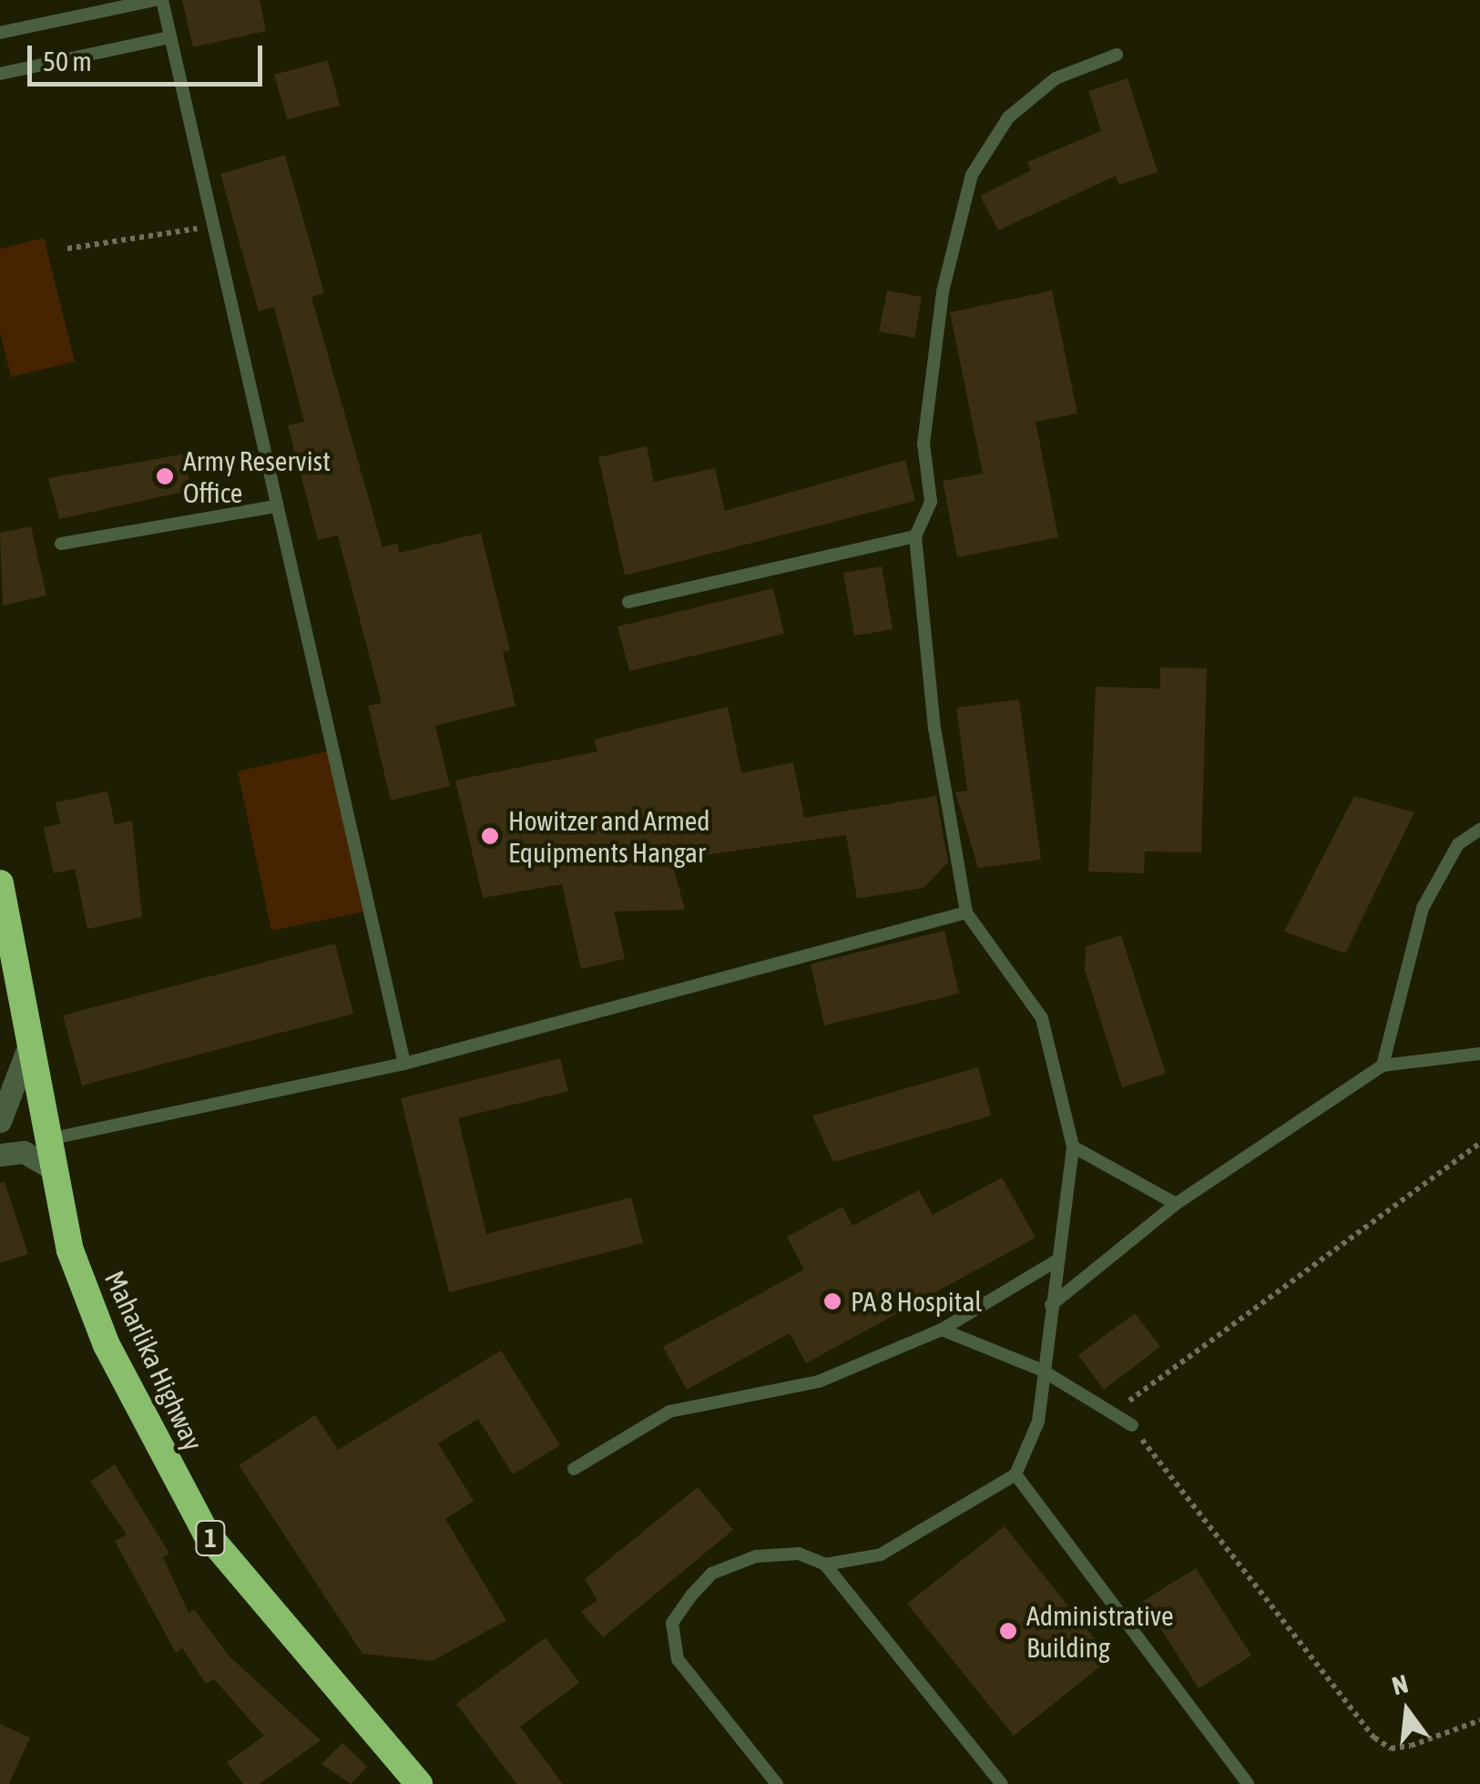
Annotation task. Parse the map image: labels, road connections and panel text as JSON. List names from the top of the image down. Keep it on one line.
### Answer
{"streets":{"highway":["Maharlika Highway","1"]},"places":["Army Reservist Office","Howitzer and Armed Equipments Hangar","PA 8 Hospital","Administrative Building"],"scale_bar":"50 m","north":"top"}
